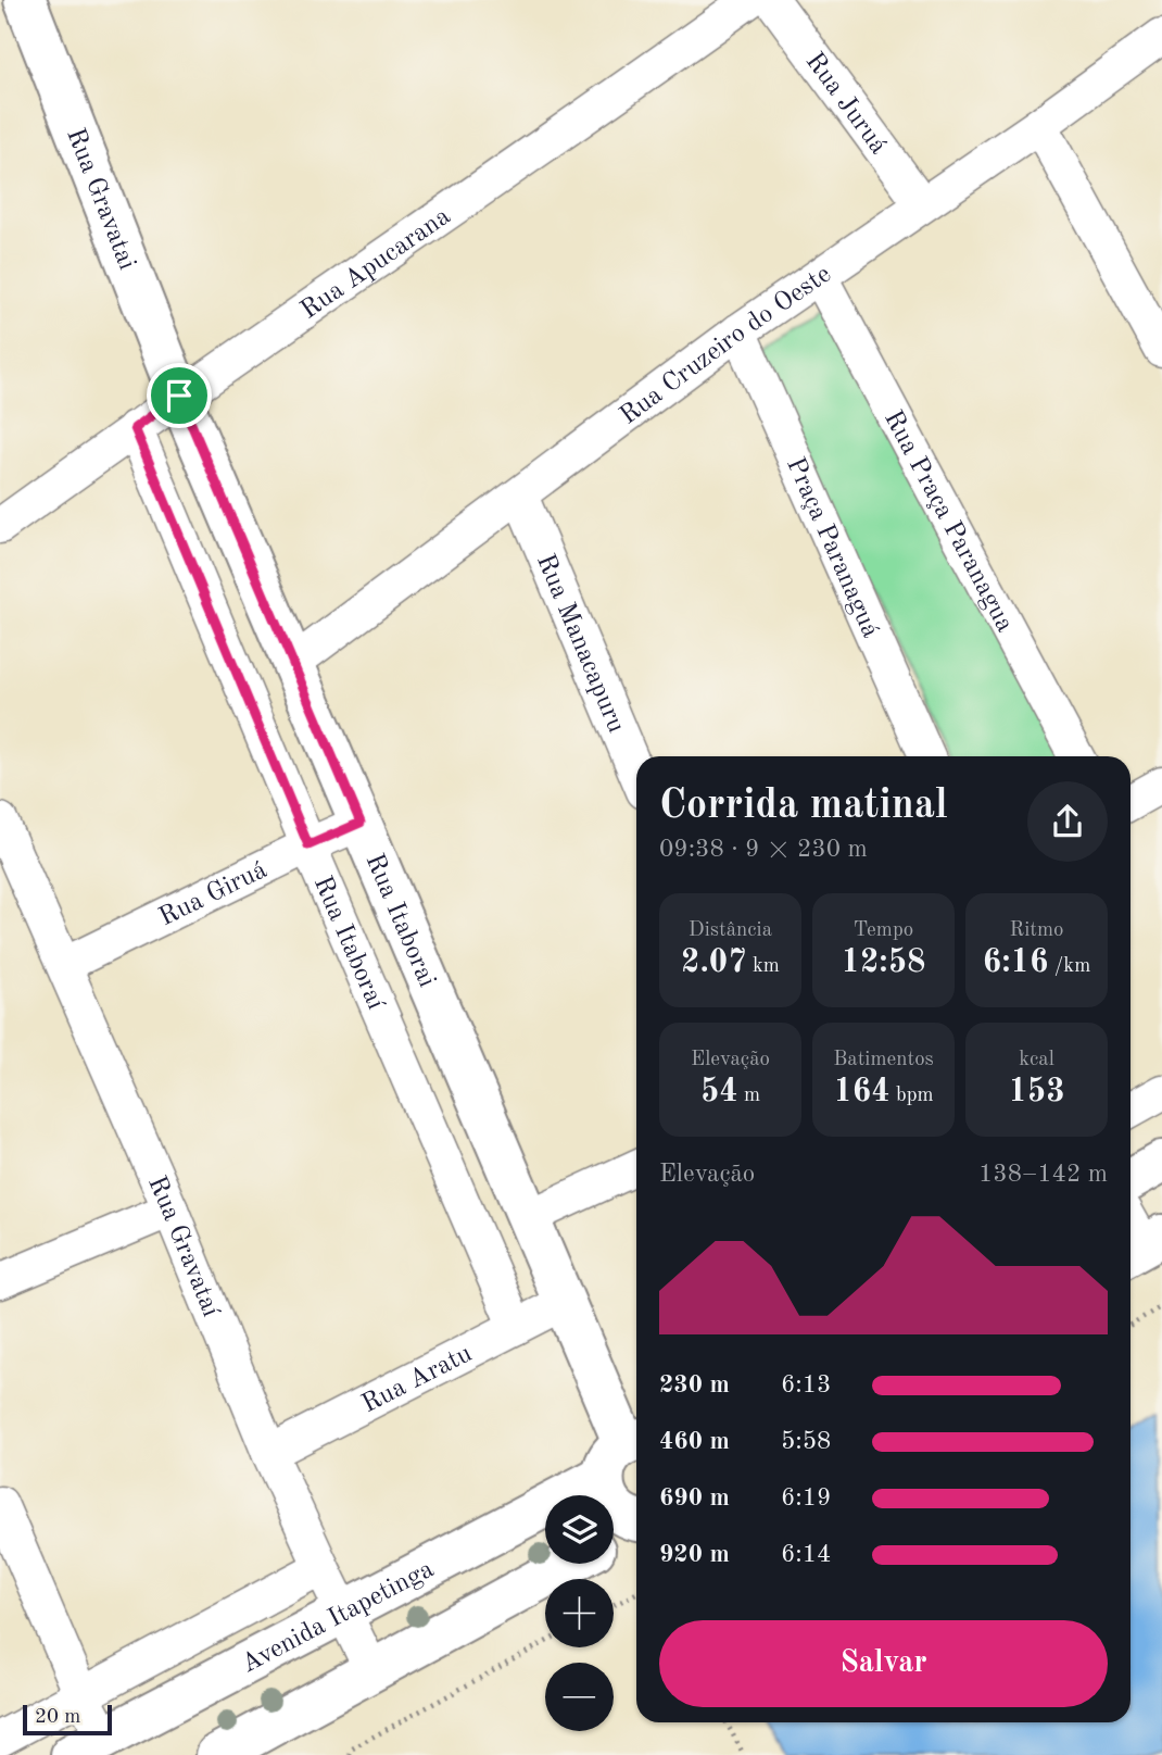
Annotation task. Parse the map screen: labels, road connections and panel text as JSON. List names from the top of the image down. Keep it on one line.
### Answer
{"streets":{"street":["Rua Juruá","Rua Gravatai","Rua Apucarana","Rua Cruzeiro do Oeste","Rua Praça Paranagua","Praça Paranaguá","Rua Manacapuru","Rua Giruá","Rua Itaborai","Rua Itaboraí","Rua Gravataí","Rua Aratu","Avenida Itapetinga"]},"crossings":[["Rua Juruá","Rua Cruzeiro do Oeste"],["Rua Gravatai","Rua Apucarana"],["Rua Gravatai","Rua Itaborai"],["Rua Apucarana","Rua Itaborai"],["Rua Apucarana","Rua Itaboraí"],["Rua Cruzeiro do Oeste","Rua Praça Paranagua"],["Rua Cruzeiro do Oeste","Praça Paranaguá"],["Rua Cruzeiro do Oeste","Rua Manacapuru"],["Rua Cruzeiro do Oeste","Rua Itaborai"],["Rua Giruá","Rua Itaborai"],["Rua Giruá","Rua Itaboraí"],["Rua Giruá","Rua Gravataí"],["Rua Itaborai","Rua Aratu"],["Rua Itaborai","Avenida Itapetinga"],["Rua Itaboraí","Rua Aratu"],["Rua Gravataí","Rua Aratu"],["Rua Gravataí","Avenida Itapetinga"]],"scale_bar":"20 m","page":{"heading":["Corrida matinal","09:38 · 9 × 230 m"],"stats":[["Distância","2.07 km"],["Tempo","12:58"],["Ritmo","6:16 /km"],["Elevação","54 m"],["Batimentos","164 bpm"],["kcal","153"]],"chart":["Elevação","138–142 m"],"list":[{"name":"230 m","note":"6:13"},{"name":"460 m","note":"5:58"},{"name":"690 m","note":"6:19"},{"name":"920 m","note":"6:14"}],"map_buttons":["+","−"],"buttons":"Salvar","scale":"20 m"}}
